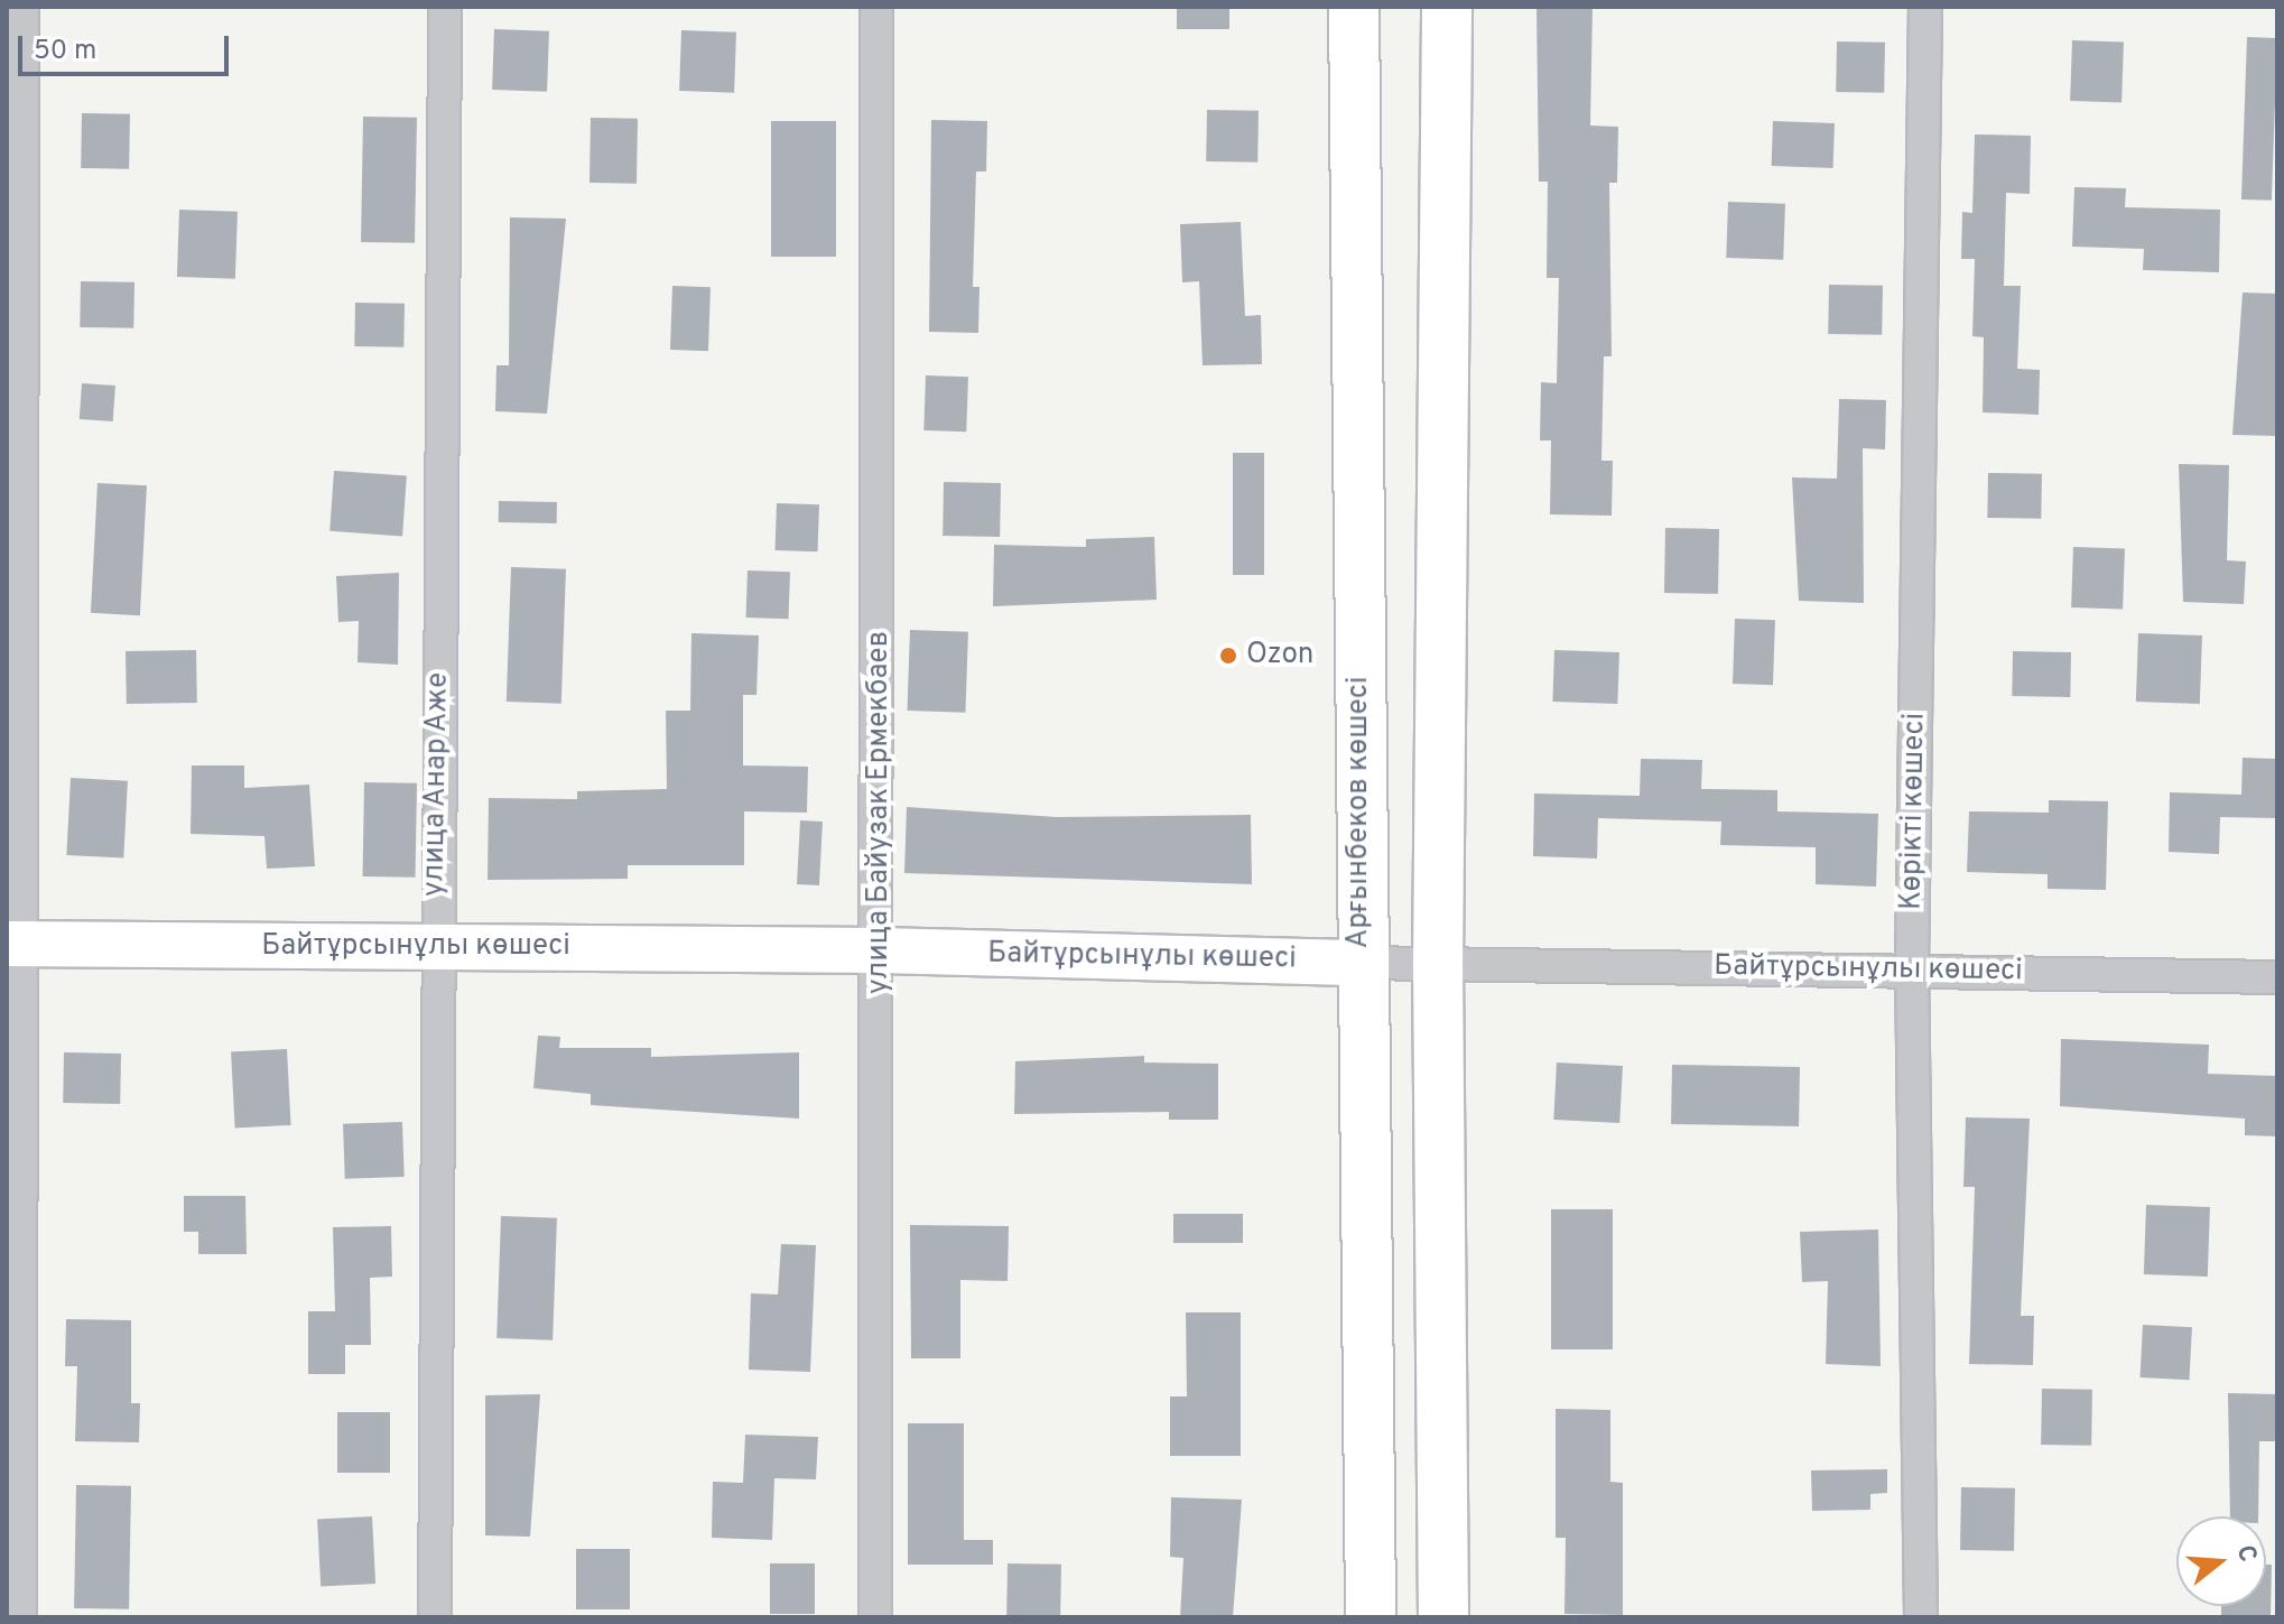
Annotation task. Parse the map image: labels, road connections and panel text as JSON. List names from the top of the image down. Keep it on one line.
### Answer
{"streets":{"main road":["Арғынбеков көшесі","Байтұрсынұлы көшесі"],"street":["улица Анар Аже","Көрікті көшесі","улица Байузак Ермекбаев"]},"crossings":[["улица Анар Аже","Байтұрсынұлы көшесі"],["Көрікті көшесі","Байтұрсынұлы көшесі"],["улица Байузак Ермекбаев","Байтұрсынұлы көшесі"],["Арғынбеков көшесі","Байтұрсынұлы көшесі"]],"places":["Ozon"],"scale_bar":"50 m","north":"right"}
